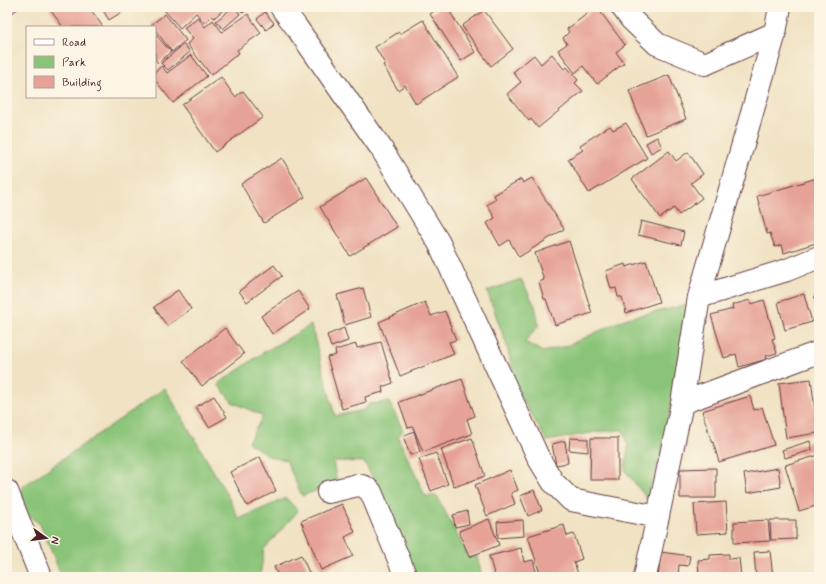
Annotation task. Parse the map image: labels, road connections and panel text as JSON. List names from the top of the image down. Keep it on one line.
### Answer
{"legend":["Road","Park","Building"],"north":"right"}
